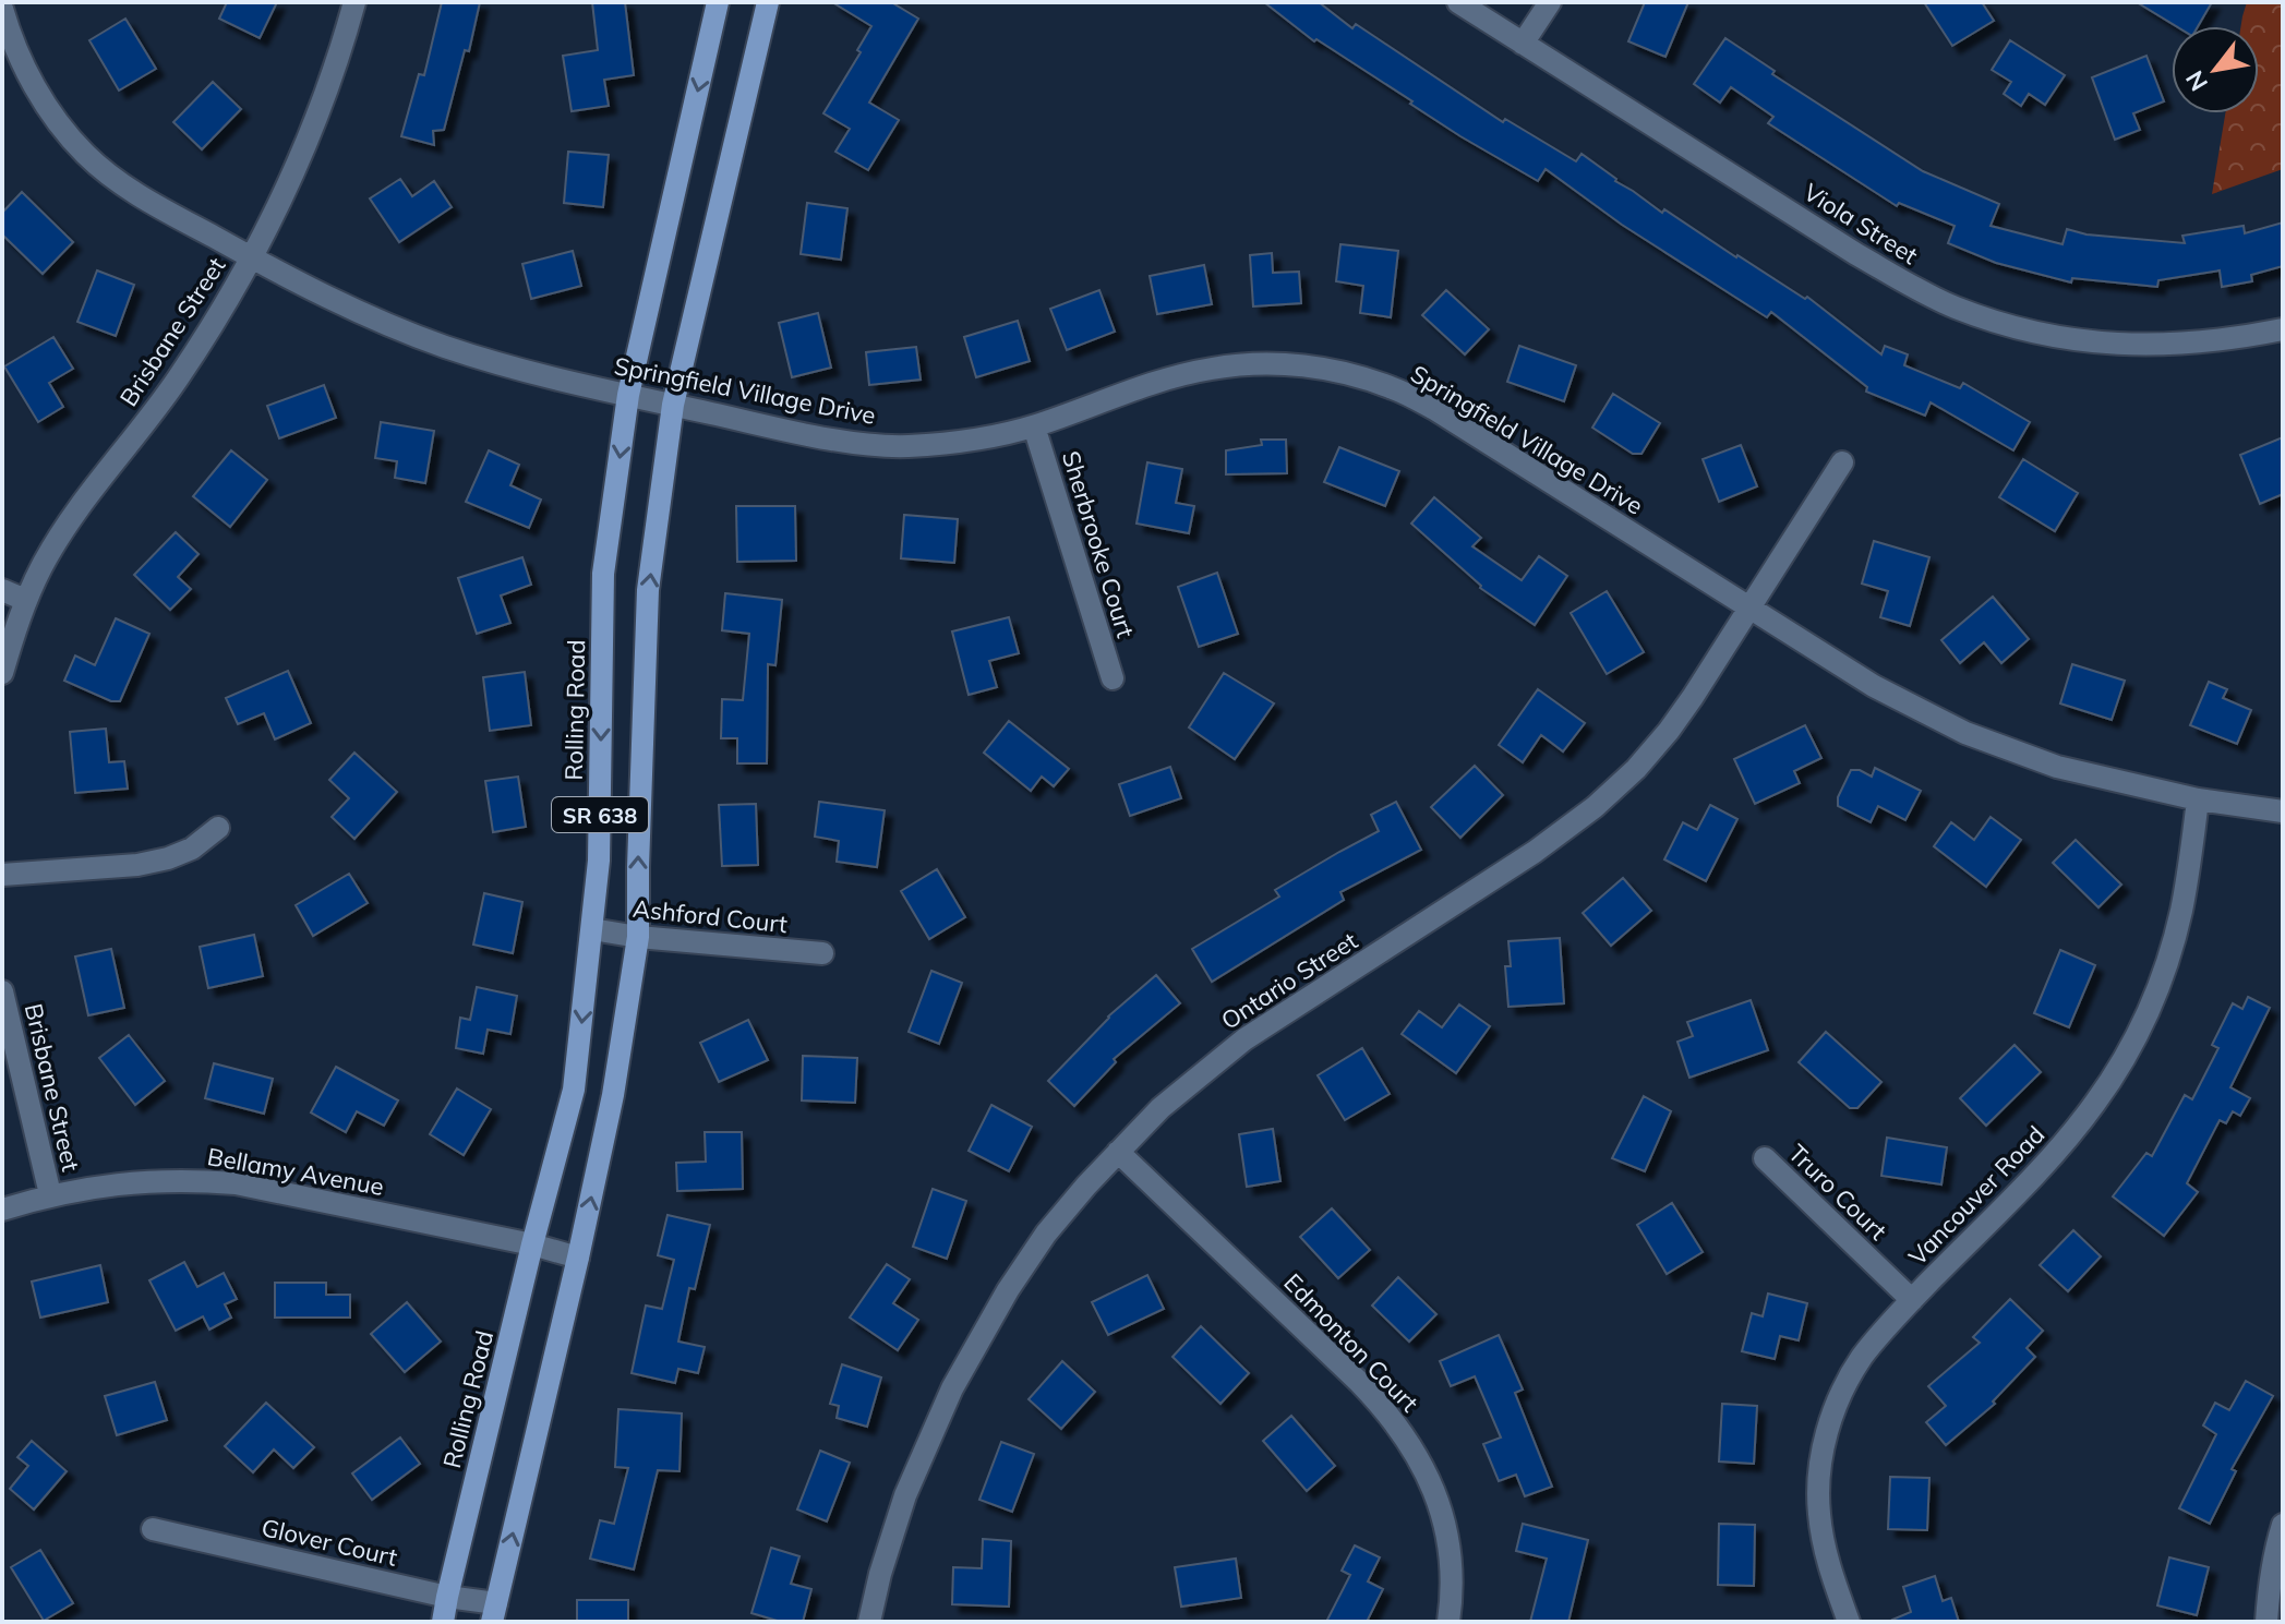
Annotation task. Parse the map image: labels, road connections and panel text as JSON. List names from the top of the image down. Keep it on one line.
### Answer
{"streets":{"main road":["Rolling Road","SR 638"],"street":["Viola Street","Brisbane Street","Springfield Village Drive","Sherbrooke Court","Ashford Court","Ontario Street","Bellamy Avenue","Truro Court","Vancouver Road","Edmonton Court","Glover Court"]},"crossings":[["Brisbane Street","Springfield Village Drive"],["Brisbane Street","Bellamy Avenue"],["Springfield Village Drive","Sherbrooke Court"],["Springfield Village Drive","Rolling Road"],["Springfield Village Drive","SR 638"],["Springfield Village Drive","Ontario Street"],["Springfield Village Drive","Vancouver Road"],["Rolling Road","Ashford Court"],["Rolling Road","Bellamy Avenue"],["Rolling Road","Glover Court"],["SR 638","Ashford Court"],["SR 638","Bellamy Avenue"],["SR 638","Glover Court"],["Ontario Street","Edmonton Court"],["Truro Court","Vancouver Road"]],"north":"bottom left"}
